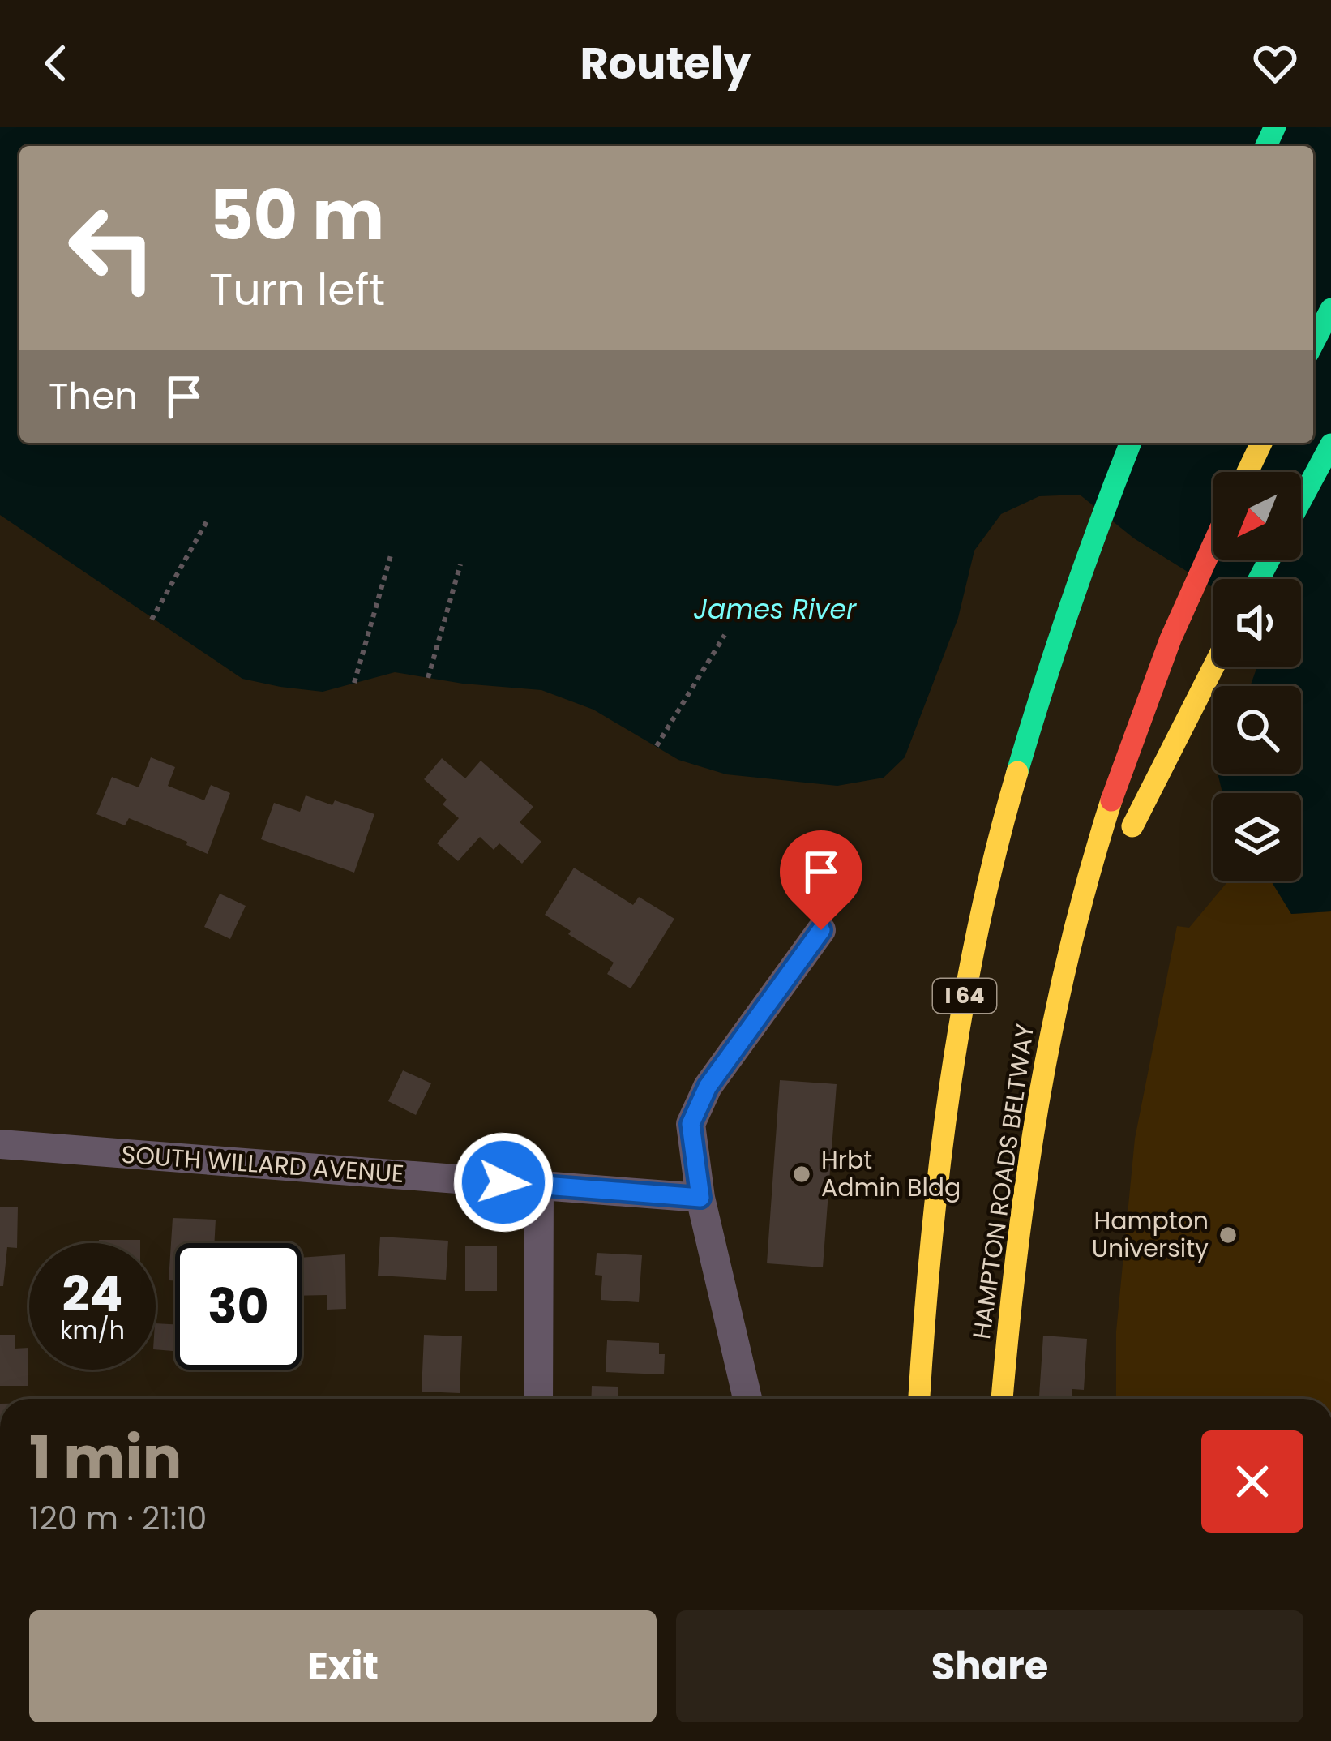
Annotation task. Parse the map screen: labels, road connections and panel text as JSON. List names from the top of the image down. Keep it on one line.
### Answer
{"streets":{"highway":["I 64","HAMPTON ROADS BELTWAY"],"street":["SOUTH WILLARD AVENUE"]},"water":["James River"],"places":["Hrbt Admin Bldg","Hampton University"],"north":"bottom left","page":{"header":"Routely","turn":["50 m","Turn left"],"then":"Then","speed":"24 km/h","limit":"30","heading":["1 min","120 m · 21:10"],"buttons":["Exit","Share"]}}
